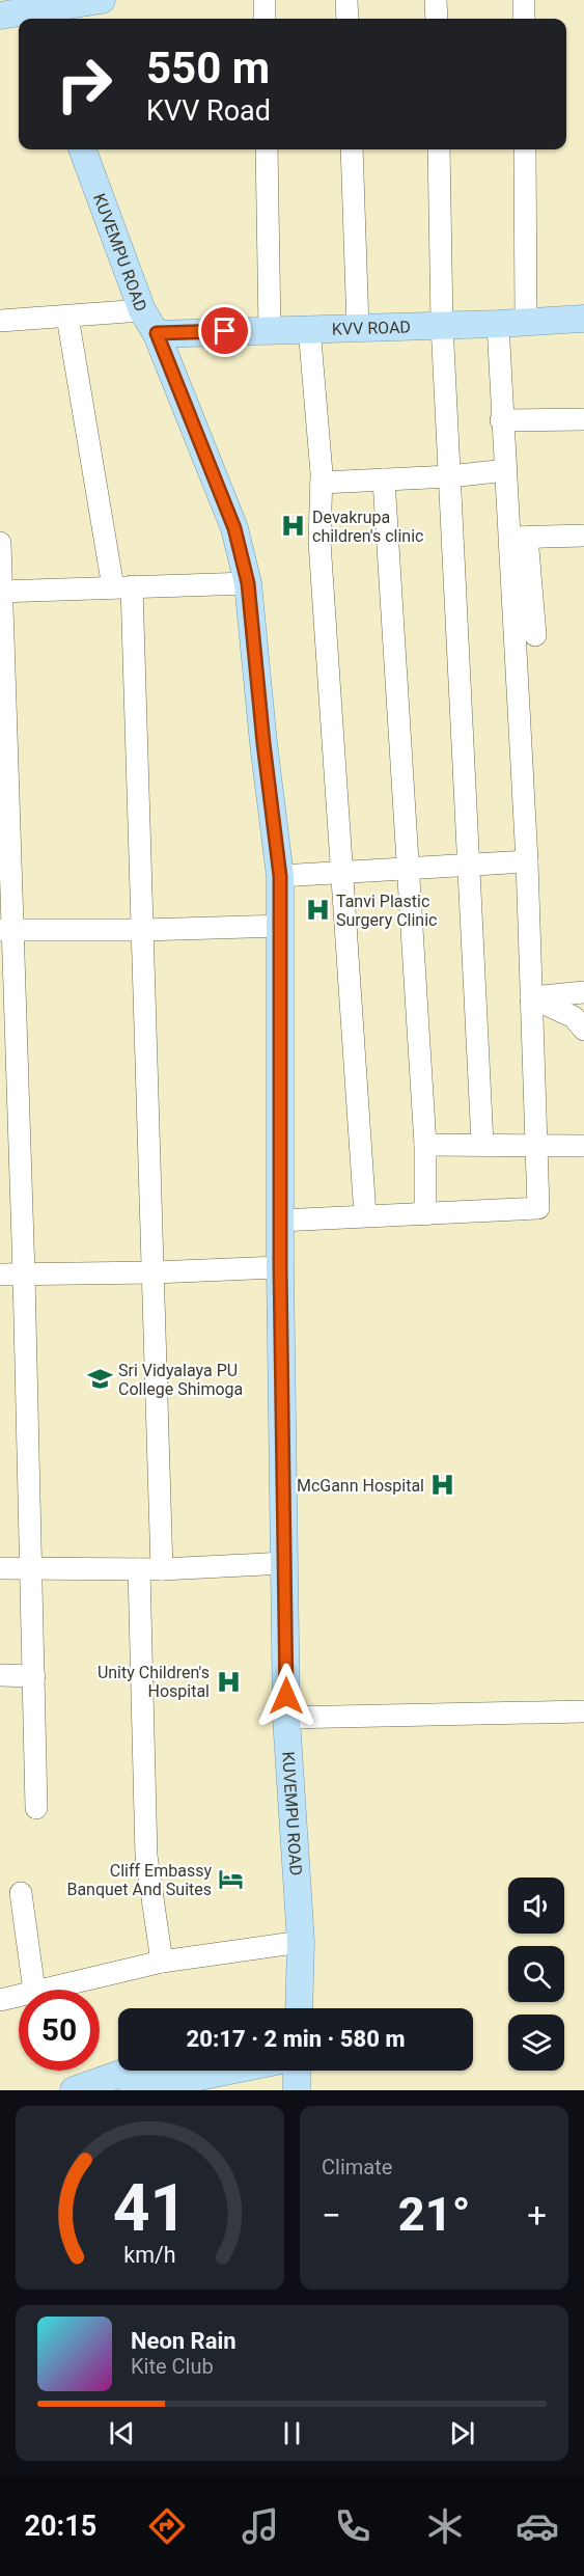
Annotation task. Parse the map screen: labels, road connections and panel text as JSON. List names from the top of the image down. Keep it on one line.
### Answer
{"streets":{"main road":["KUVEMPU ROAD","KVV ROAD"]},"crossings":[["KUVEMPU ROAD","KVV ROAD"]],"places":{"hospital":["Devakrupa children's clinic","Tanvi Plastic Surgery Clinic","McGann Hospital","Unity Children's Hospital"],"school or university":["Sri Vidyalaya PU College Shimoga"],"hotel":["Cliff Embassy Banquet And Suites"]},"page":{"turn":["550 m","KVV Road"],"limit":"50","trip":"20:17 · 2 min · 580 m","tile":"Climate","heat":["−","21°","+"],"song":["Neon Rain","Kite Club"],"tabs":"20:15","gauge":["41","km/h"]}}
